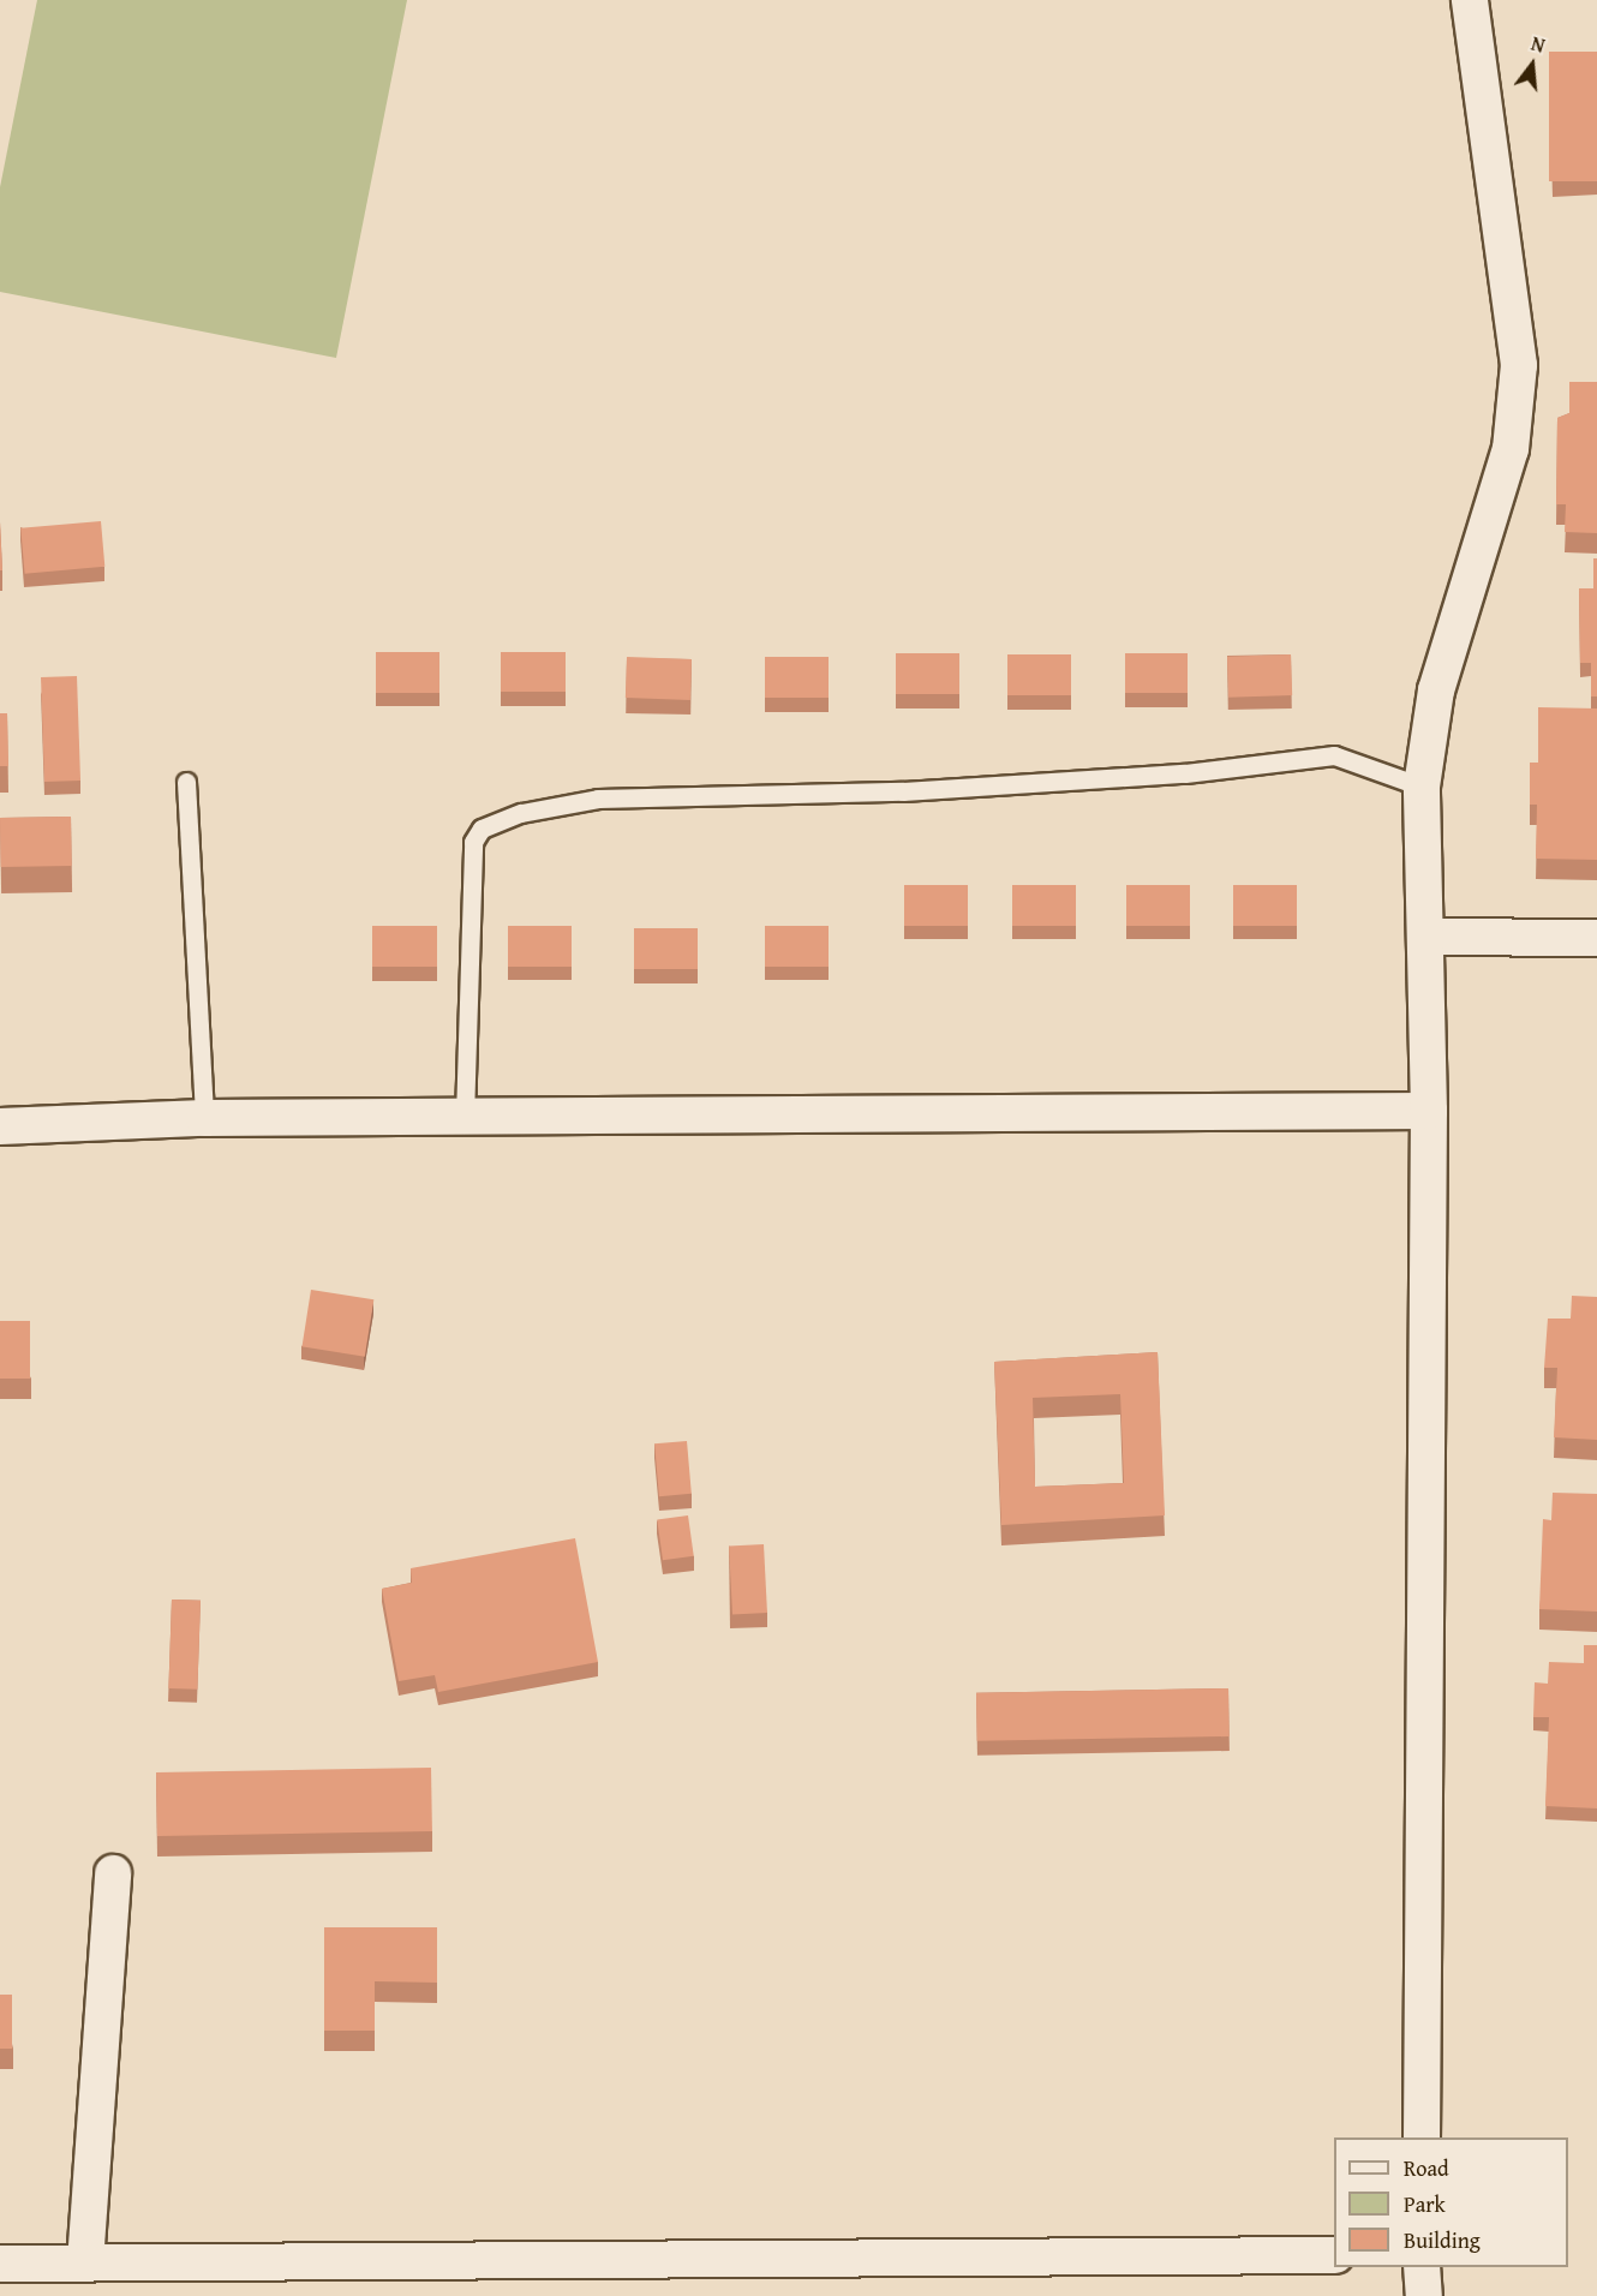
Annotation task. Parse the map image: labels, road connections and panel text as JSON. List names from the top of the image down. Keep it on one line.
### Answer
{"legend":["Road","Park","Building"],"north":"top"}
